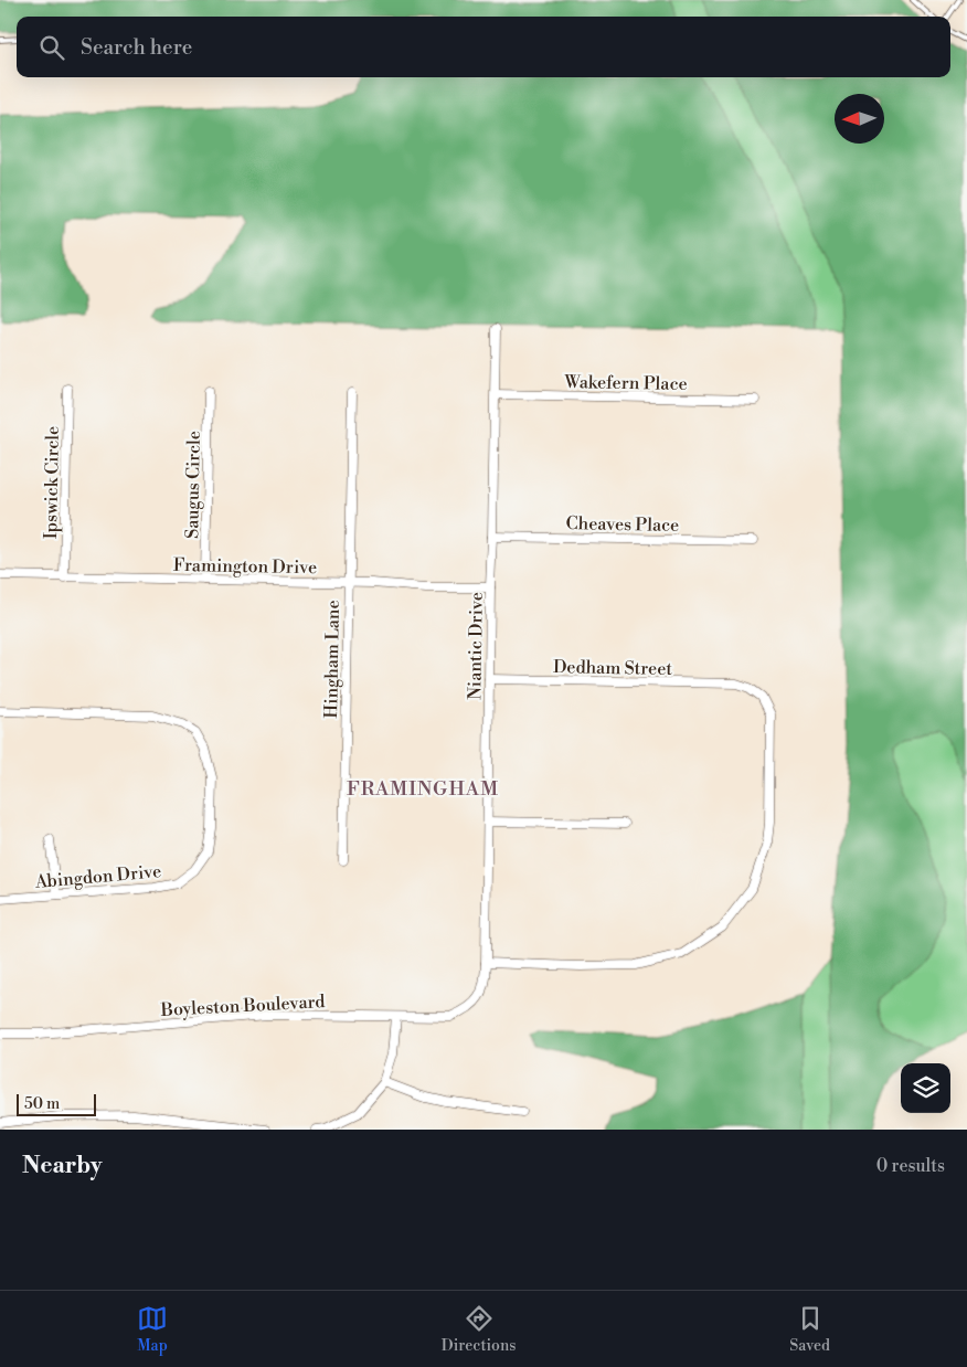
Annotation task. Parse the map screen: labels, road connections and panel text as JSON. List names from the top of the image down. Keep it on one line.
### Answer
{"streets":{"street":["Wakefern Place","Ipswick Circle","Saugus Circle","Cheaves Place","Framington Drive","Niantic Drive","Hingham Lane","Dedham Street","Abingdon Drive","Boyleston Boulevard"]},"crossings":[["Wakefern Place","Niantic Drive"],["Ipswick Circle","Framington Drive"],["Saugus Circle","Framington Drive"],["Cheaves Place","Niantic Drive"],["Framington Drive","Niantic Drive"],["Framington Drive","Hingham Lane"],["Niantic Drive","Dedham Street"],["Niantic Drive","Boyleston Boulevard"],["Dedham Street","Boyleston Boulevard"]],"districts":["FRAMINGHAM"],"scale_bar":"50 m","north":"left","page":{"search":"Search here","scale":"50 m","heading":["Nearby","0 results"],"nav":["Map","Directions","Saved"]}}
